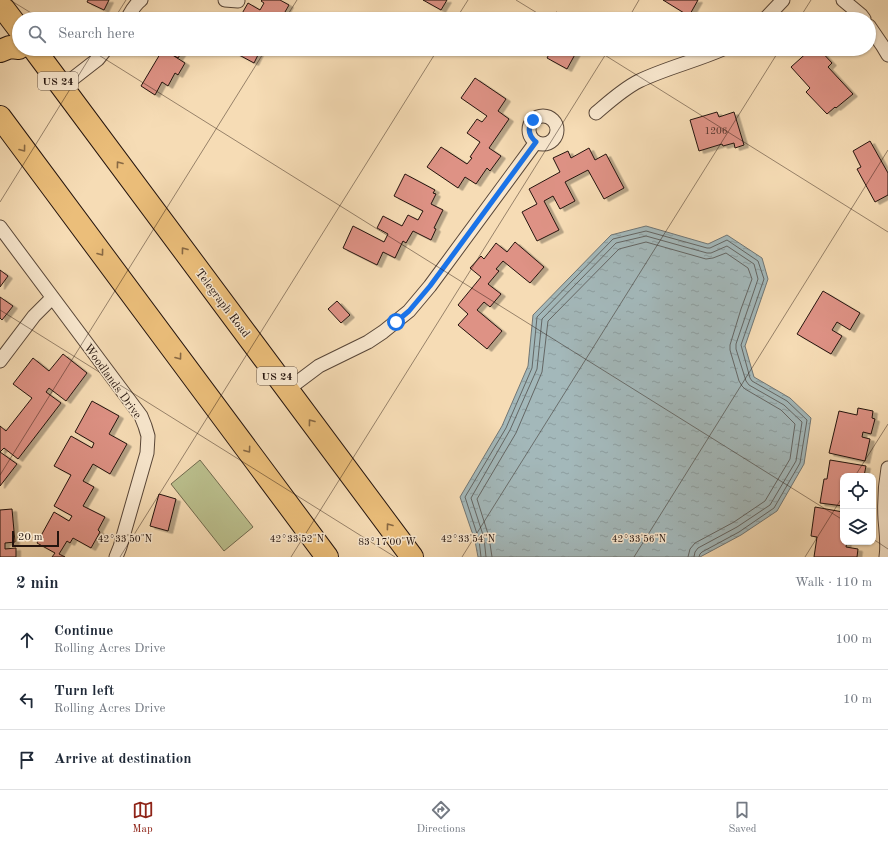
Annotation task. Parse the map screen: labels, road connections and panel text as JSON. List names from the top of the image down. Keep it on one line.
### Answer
{"streets":{"highway":["US 24","Telegraph Road"],"street":["Woodlands Drive"]},"house_numbers":["1206"],"scale_bar":"20 m","page":{"search":"Search here","scale":"20 m","heading":["2 min","Walk · 110 m"],"list":[["Continue","Rolling Acres Drive","100 m"],["Turn left","Rolling Acres Drive","10 m"],"Arrive at destination"],"nav":["Map","Directions","Saved"]},"coordinates":["42°33'50\"N","42°33'52\"N","42°33'54\"N","42°33'56\"N","83°17'00\"W"]}
